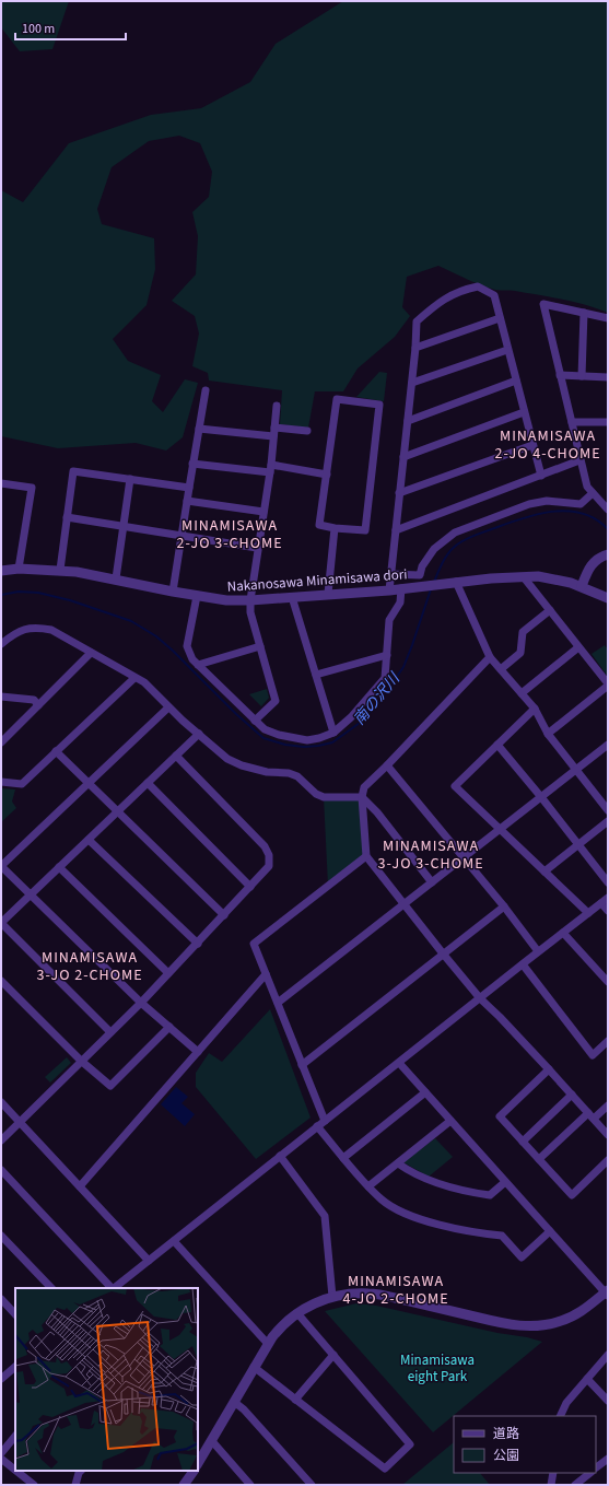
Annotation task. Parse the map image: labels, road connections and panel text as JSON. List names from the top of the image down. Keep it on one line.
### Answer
{"streets":{"street":["Nakanosawa Minamisawa dori"]},"districts":["MINAMISAWA 2-JO 4-CHOME","MINAMISAWA 2-JO 3-CHOME","MINAMISAWA 3-JO 3-CHOME","MINAMISAWA 3-JO 2-CHOME","MINAMISAWA 4-JO 2-CHOME"],"water":["南の沢川"],"parks":["Minamisawa eight Park"],"legend":["道路","公園"],"scale_bar":"100 m"}
